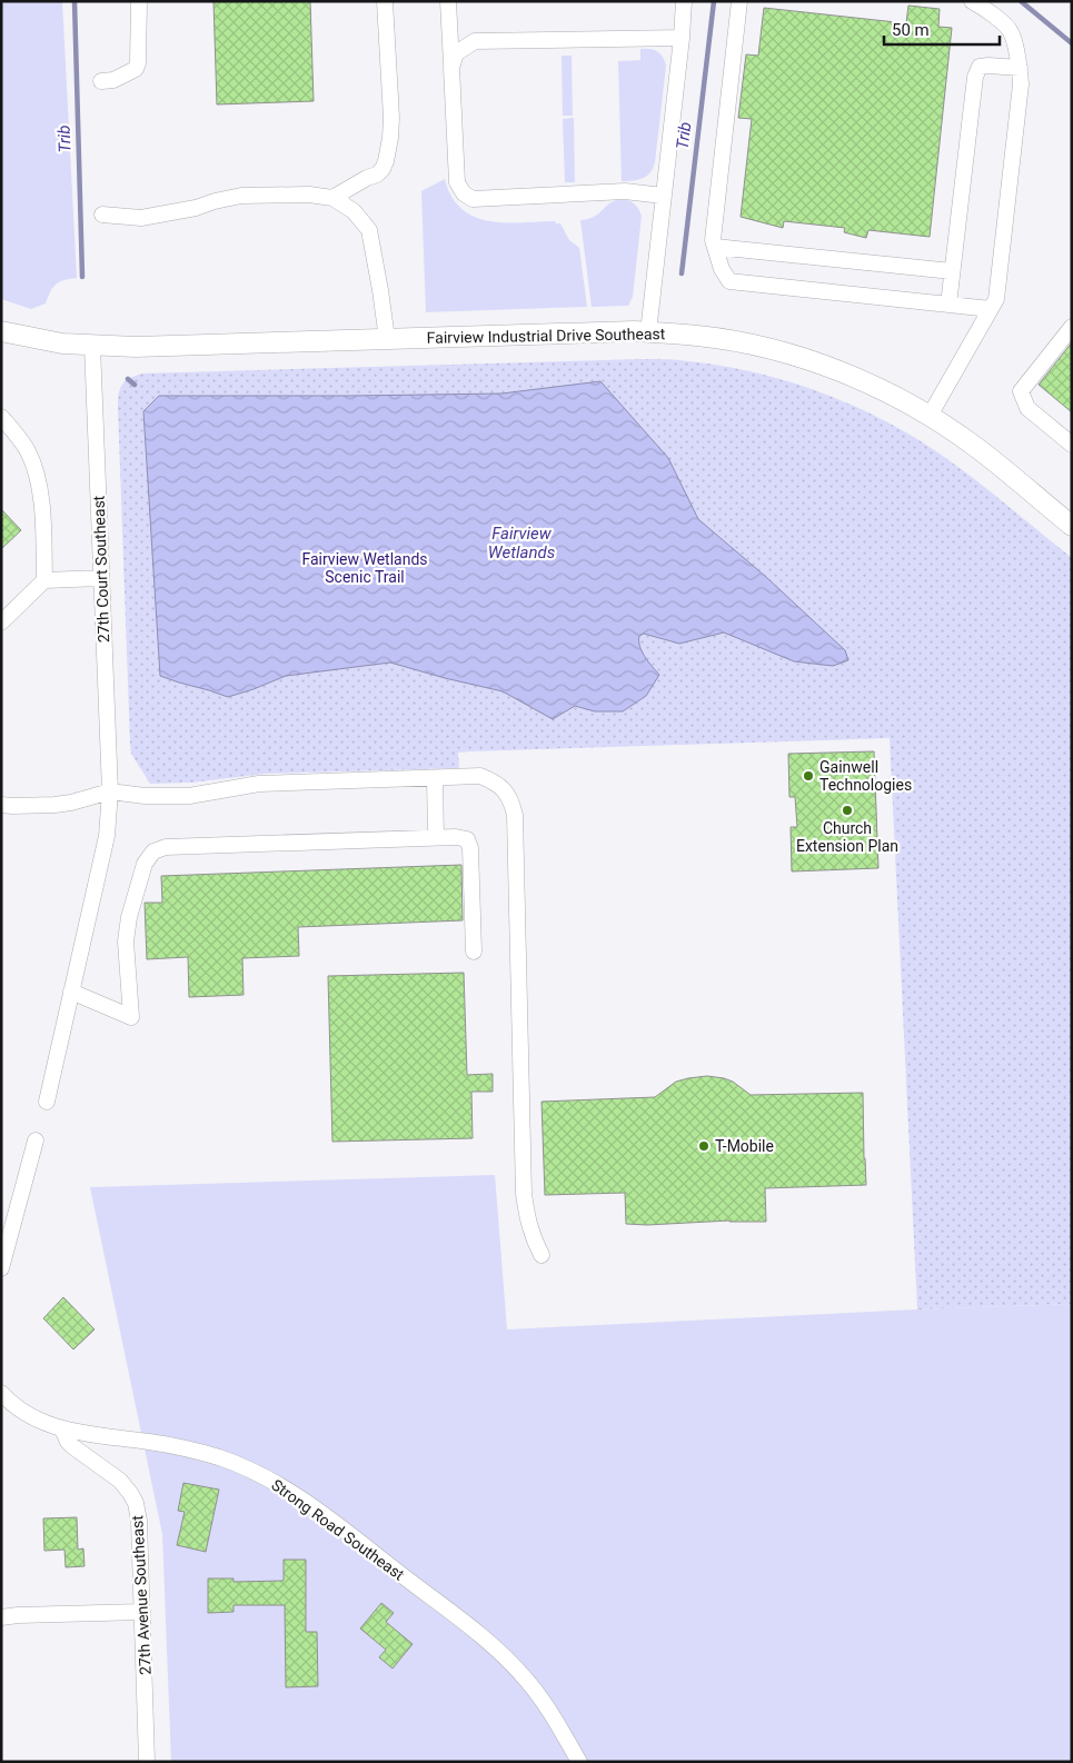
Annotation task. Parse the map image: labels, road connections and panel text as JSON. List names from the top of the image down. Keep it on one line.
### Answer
{"streets":{"main road":["Fairview Industrial Drive Southeast"],"street":["27th Court Southeast","Strong Road Southeast","27th Avenue Southeast"]},"crossings":[["Fairview Industrial Drive Southeast","27th Court Southeast"],["Strong Road Southeast","27th Avenue Southeast"]],"water":["Trib","Fairview Wetlands"],"parks":["Fairview Wetlands Scenic Trail"],"places":["Gainwell Technologies","Church Extension Plan","T-Mobile"],"scale_bar":"50 m"}
